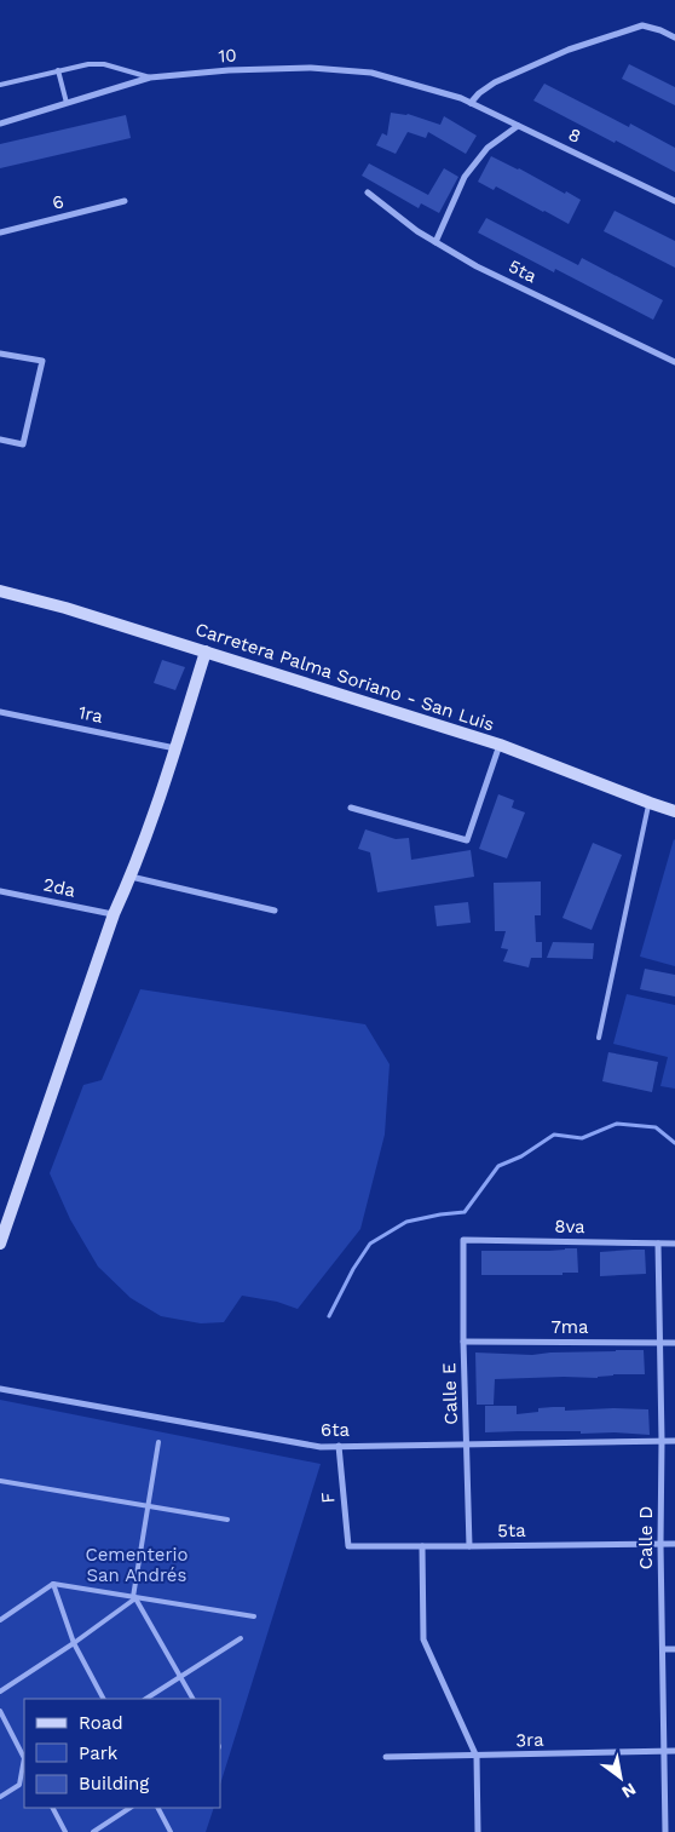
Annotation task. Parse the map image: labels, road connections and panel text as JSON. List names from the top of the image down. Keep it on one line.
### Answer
{"streets":{"main road":["Carretera Palma Soriano - San Luis"],"street":["10","8","6","5ta","1ra","2da","8va","7ma","Calle E","6ta","F","Calle D","3ra"]},"crossings":[["10","8"],["5ta","Calle E"],["5ta","F"],["5ta","Calle D"],["8va","Calle E"],["8va","Calle D"],["7ma","Calle E"],["7ma","Calle D"],["Calle E","6ta"],["6ta","F"],["6ta","Calle D"],["Calle D","3ra"]],"parks":["Cementerio San Andrés"],"legend":["Road","Park","Building"],"north":"bottom right"}
